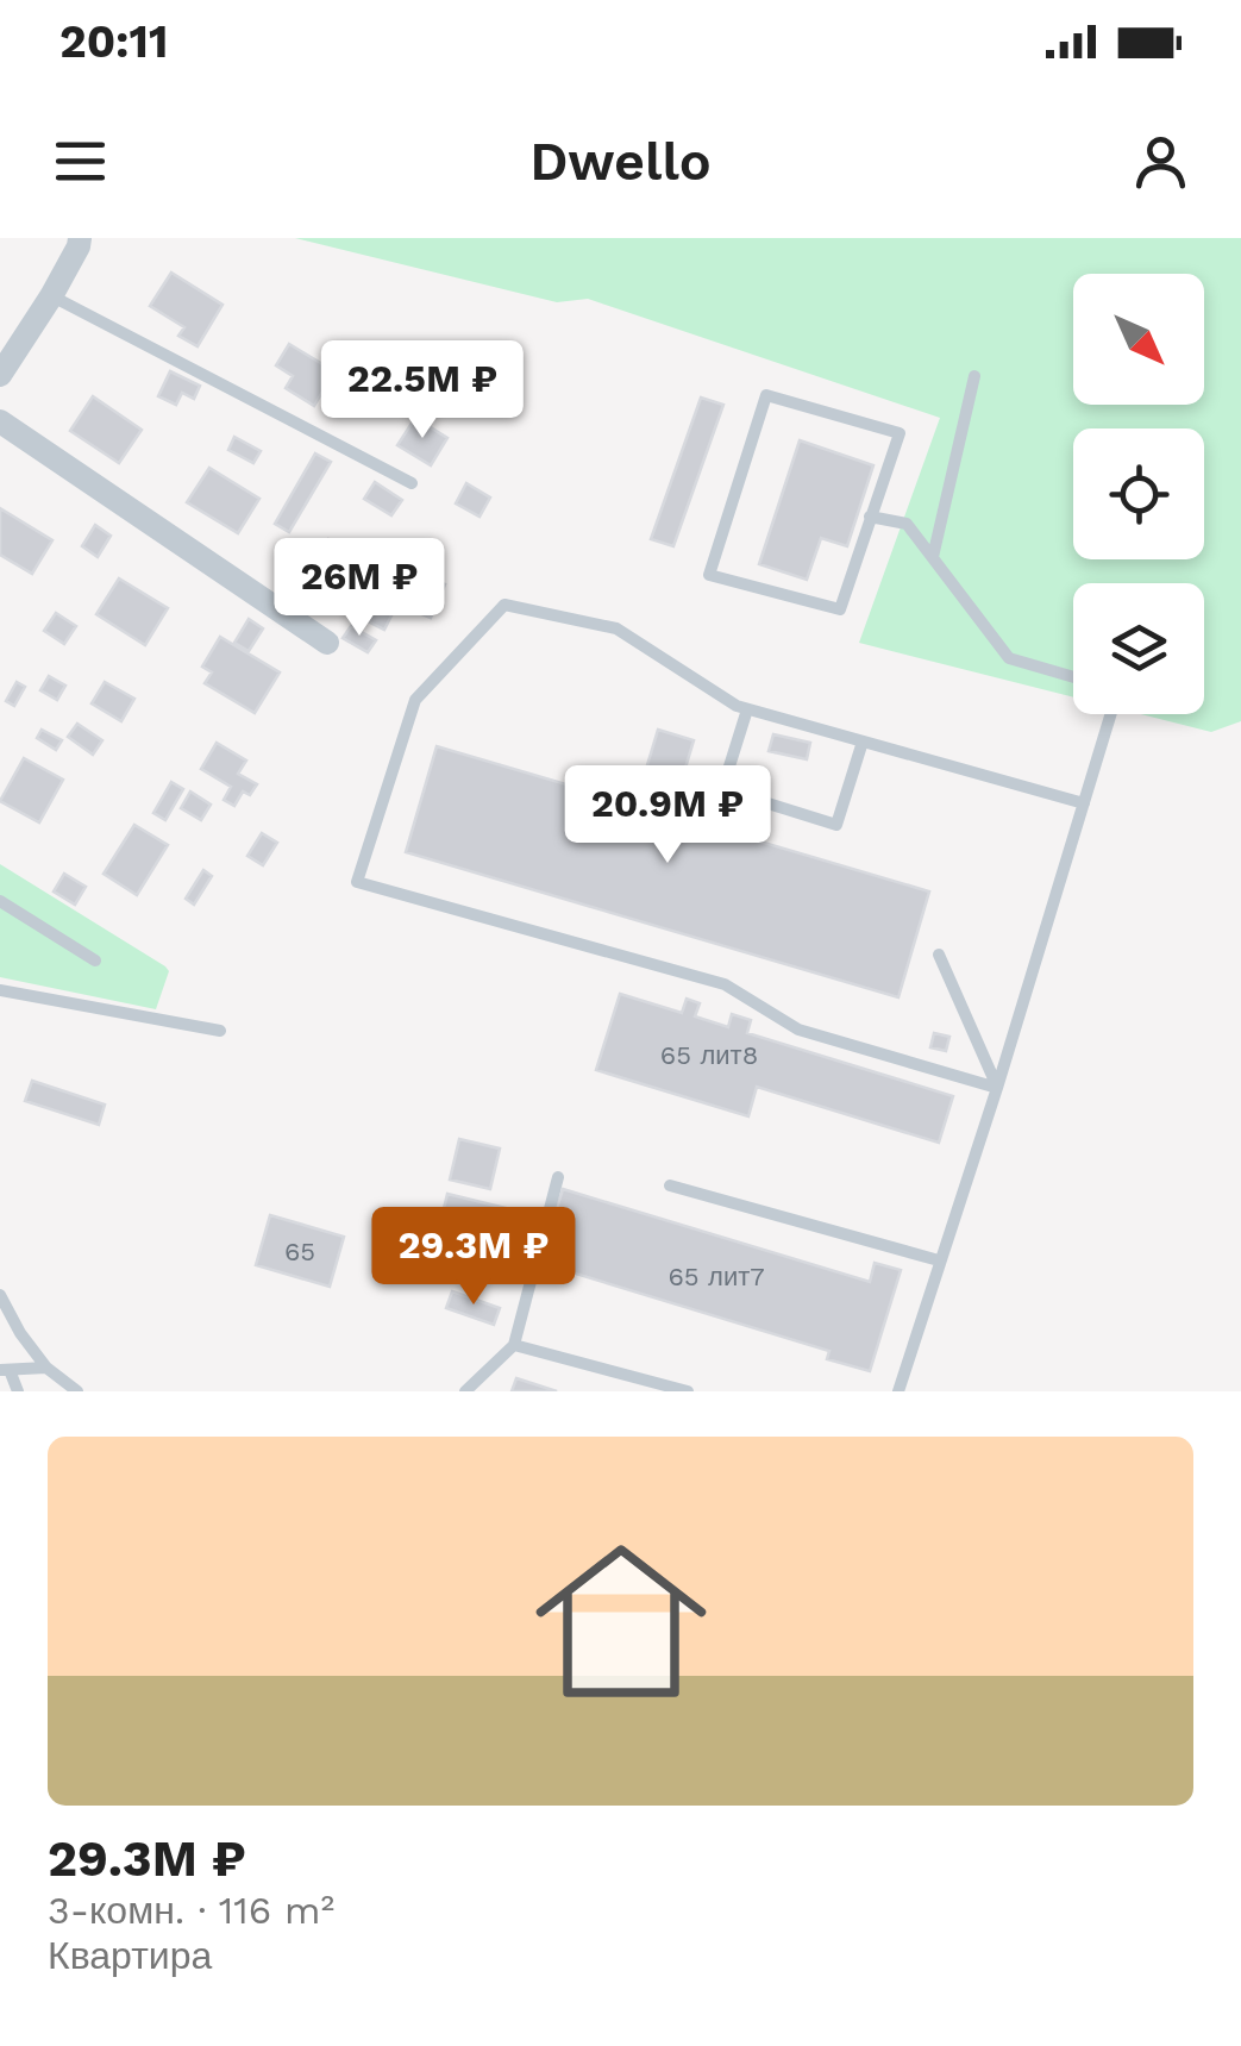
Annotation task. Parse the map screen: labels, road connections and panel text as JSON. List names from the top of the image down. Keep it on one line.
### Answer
{"house_numbers":["65 лит8","65","65 лит7"],"north":"bottom right","page":{"status":"20:11","header":"Dwello","price":["22.5M ₽","26M ₽","20.9M ₽","29.3M ₽"],"list":[{"name":"29.3M ₽","note":"3-комн. · 116 m² · Квартира"}]}}
